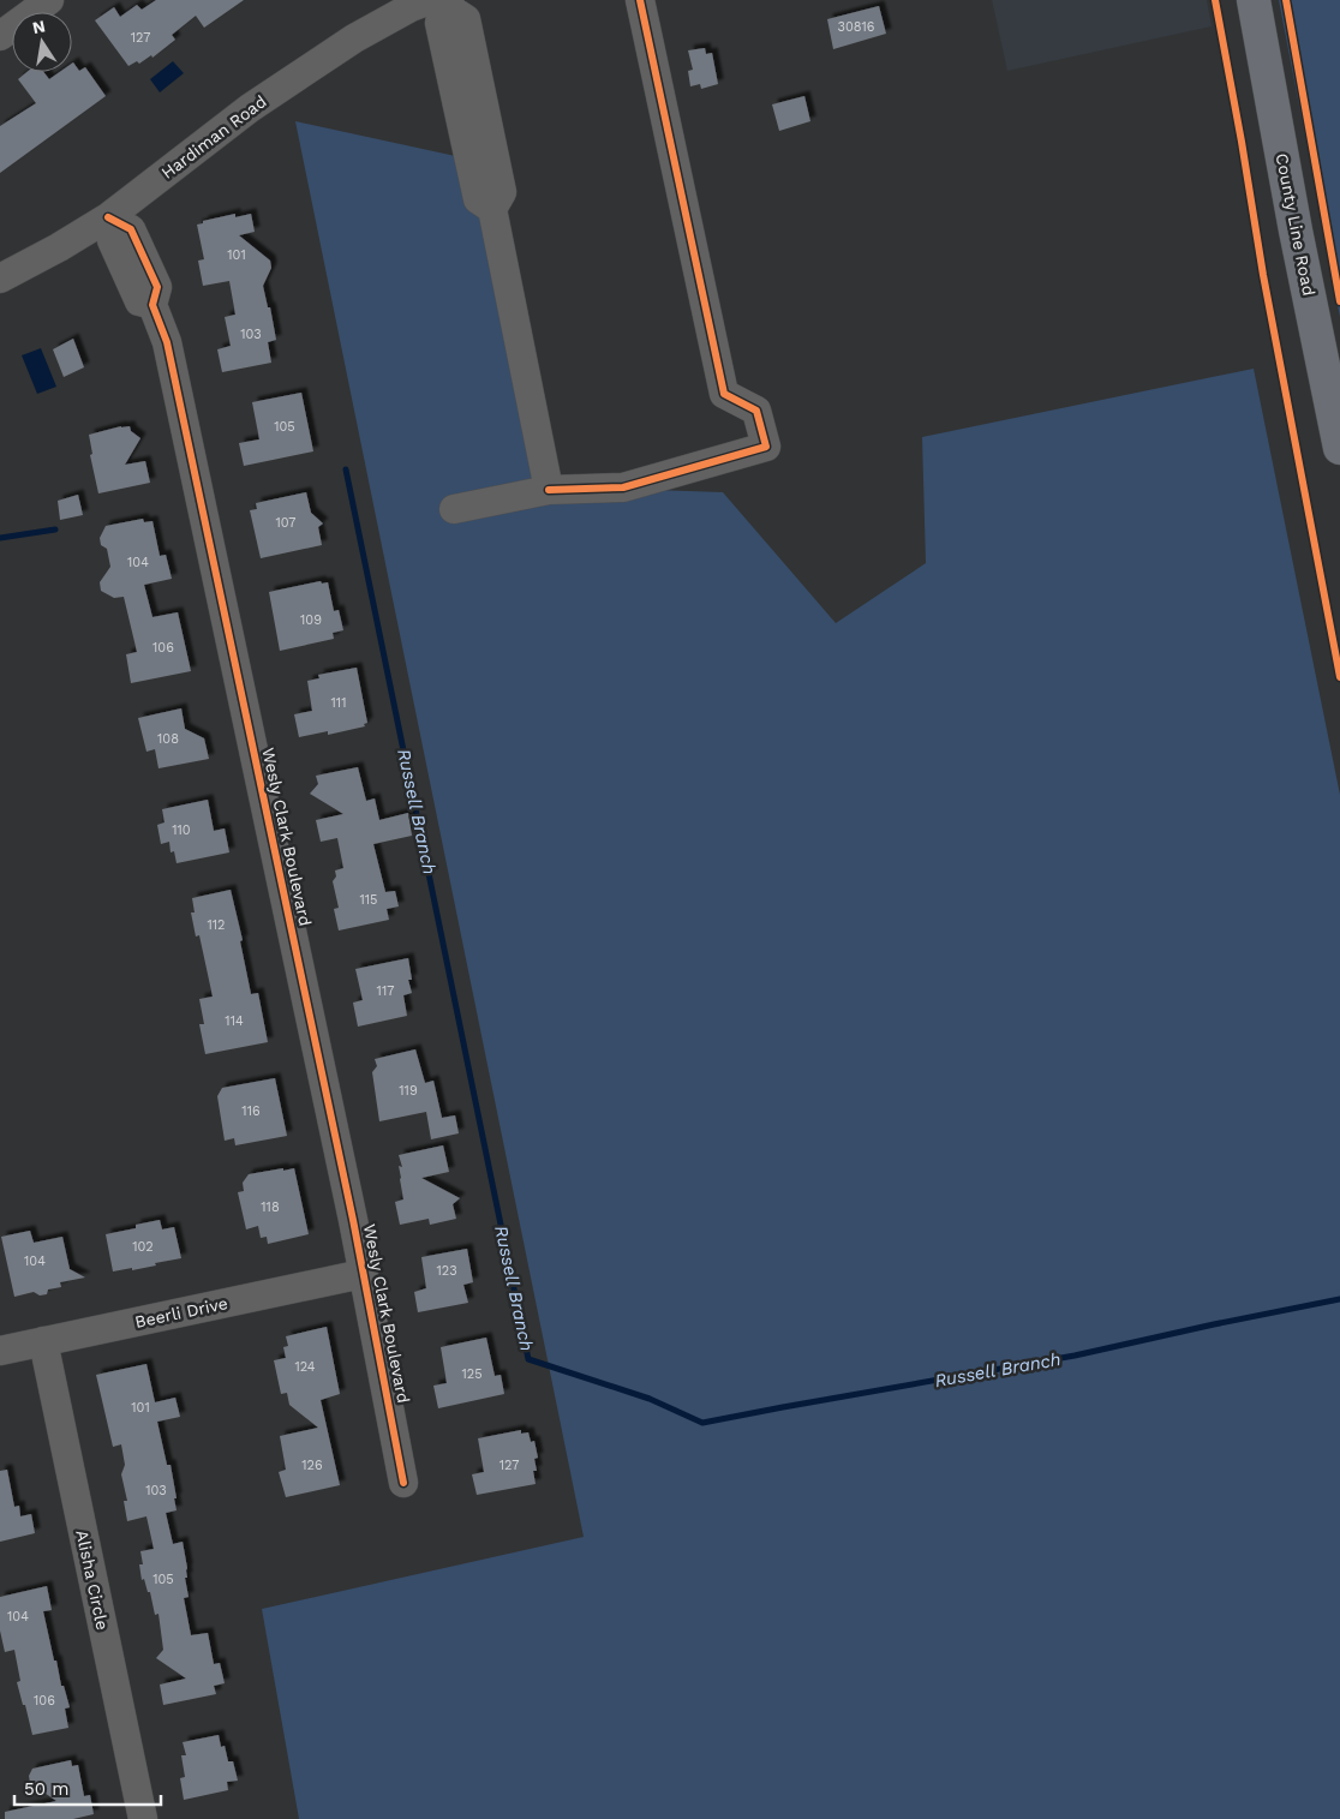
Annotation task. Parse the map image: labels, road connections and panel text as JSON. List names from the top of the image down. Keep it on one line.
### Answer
{"streets":{"main road":["County Line Road"],"street":["Hardiman Road","Wesly Clark Boulevard","Beerli Drive","Alisha Circle"]},"crossings":[["Hardiman Road","Wesly Clark Boulevard"],["Wesly Clark Boulevard","Beerli Drive"],["Beerli Drive","Alisha Circle"]],"water":["Russell Branch"],"house_numbers":["30816","127","101","103","105","107","104","109","106","111","108","110","115","112","117","114","119","116","118","102","104","123","124","125","101","126","127","103","105","104","106"],"scale_bar":"50 m","north":"top"}
